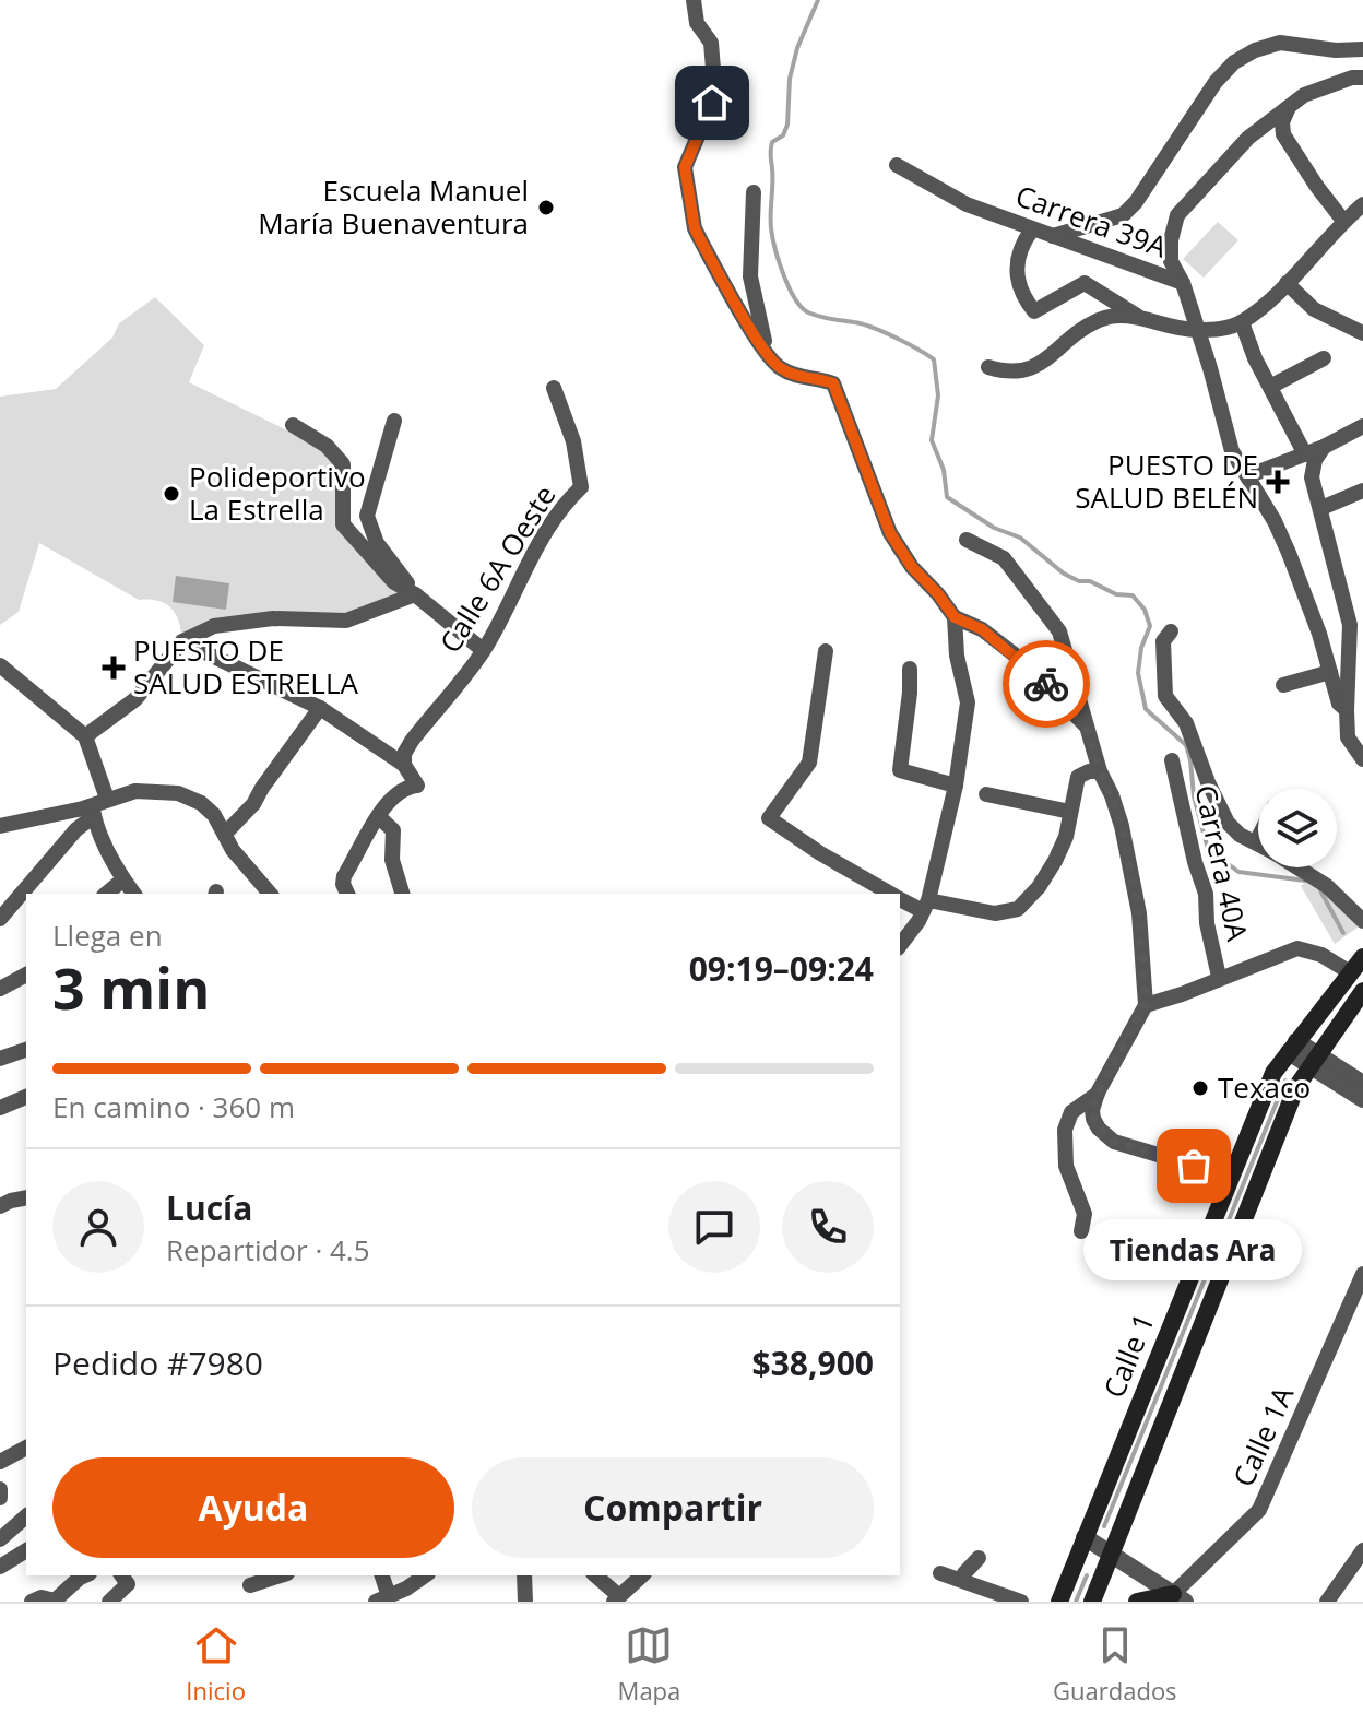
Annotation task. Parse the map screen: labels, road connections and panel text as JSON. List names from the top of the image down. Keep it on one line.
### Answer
{"streets":{"main road":["Calle 1"],"street":["Carrera 39A","Calle 6A Oeste","Carrera 40A","Calle 1A"]},"places":{"other":["Escuela Manuel María Buenaventura","Polideportivo La Estrella","Texaco","Tiendas Ara"],"health":["PUESTO DE SALUD BELÉN","PUESTO DE SALUD ESTRELLA"]},"page":{"heading":["3 min","Llega en","09:19–09:24"],"panel":["Lucía","Repartidor · 4.5","Pedido #7980","$38,900"],"bar":"En camino · 360 m","bubble":"Tiendas Ara","buttons":["Ayuda","Compartir"],"tabs":["Inicio","Mapa","Guardados"]}}
